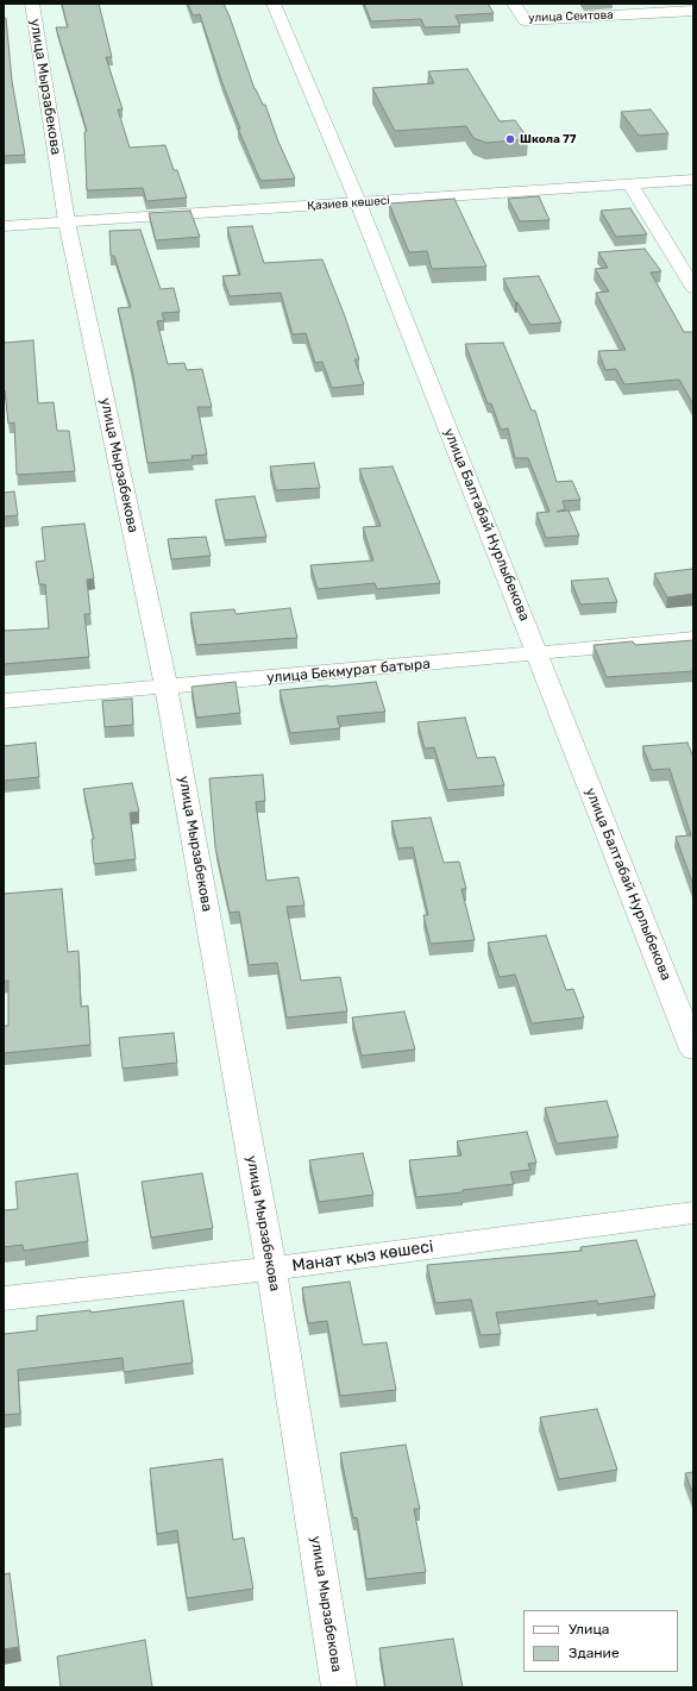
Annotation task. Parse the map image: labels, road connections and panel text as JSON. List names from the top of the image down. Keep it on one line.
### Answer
{"streets":{"street":["улица Сеитова","улица Мырзабекова","Қазиев көшесі","улица Балтабай Нурлыбекова","улица Бекмурат батыра","Манат қыз көшесі"]},"crossings":[["улица Мырзабекова","Қазиев көшесі"],["улица Мырзабекова","улица Бекмурат батыра"],["улица Мырзабекова","Манат қыз көшесі"],["Қазиев көшесі","улица Балтабай Нурлыбекова"],["улица Балтабай Нурлыбекова","улица Бекмурат батыра"]],"places":["Школа 77"],"legend":["Улица","Здание"]}
